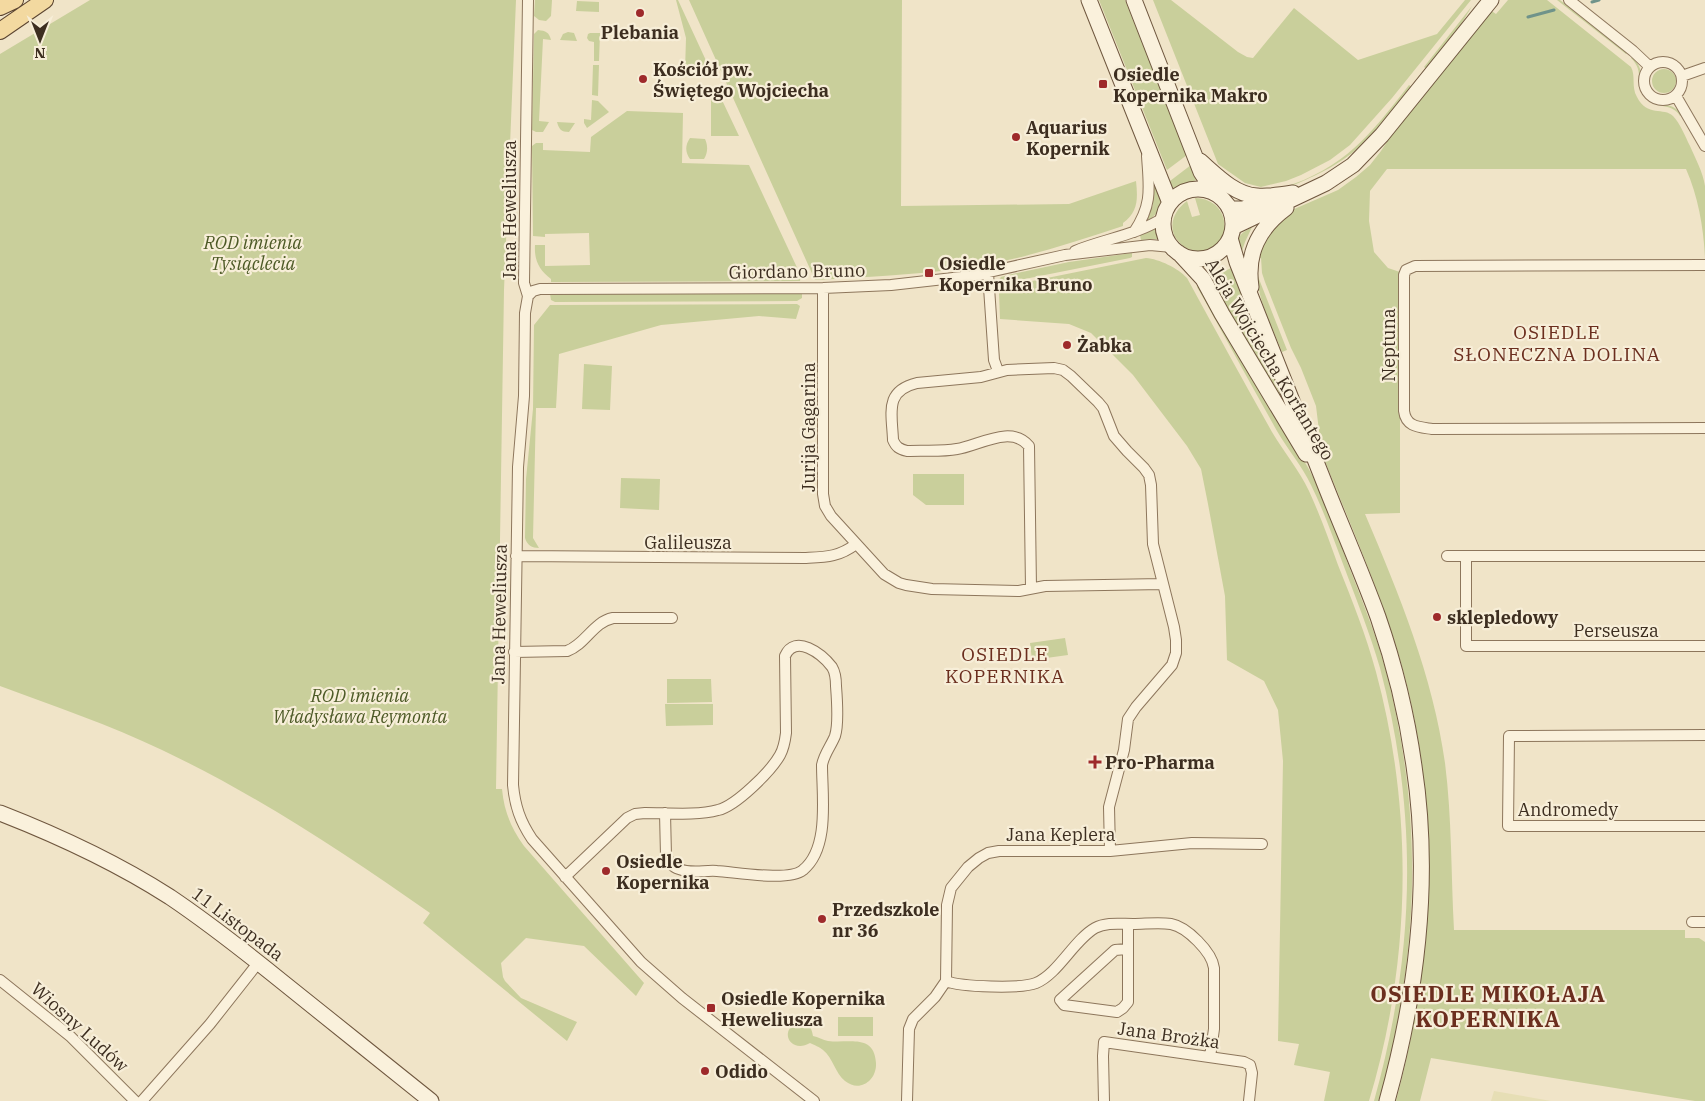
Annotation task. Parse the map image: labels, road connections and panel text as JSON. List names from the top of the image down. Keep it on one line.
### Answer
{"streets":{"main road":["Aleja Wojciecha Korfantego","11 Listopada"],"street":["Jana Heweliusza","Giordano Bruno","Neptuna","Jurija Gagarina","Galileusza","Perseusza","Andromedy","Jana Keplera","Wiosny Ludów","Jana Brożka"]},"crossings":[["Jana Heweliusza","Giordano Bruno"],["Jana Heweliusza","Galileusza"],["Giordano Bruno","Aleja Wojciecha Korfantego"],["Giordano Bruno","Jurija Gagarina"],["Jurija Gagarina","Galileusza"]],"districts":["OSIEDLE SŁONECZNA DOLINA","OSIEDLE KOPERNIKA","OSIEDLE MIKOŁAJA KOPERNIKA"],"parks":["ROD imienia Tysiąclecia","ROD imienia Władysława Reymonta"],"places":{"other":["Plebania","Kościół pw. Świętego Wojciecha","Aquarius Kopernik","Żabka","sklepledowy","Osiedle Kopernika","Przedszkole nr 36","Odido"],"transit":["Osiedle Kopernika Makro","Osiedle Kopernika Bruno","Osiedle Kopernika Heweliusza"],"health":["Pro-Pharma"]},"north":"bottom"}
